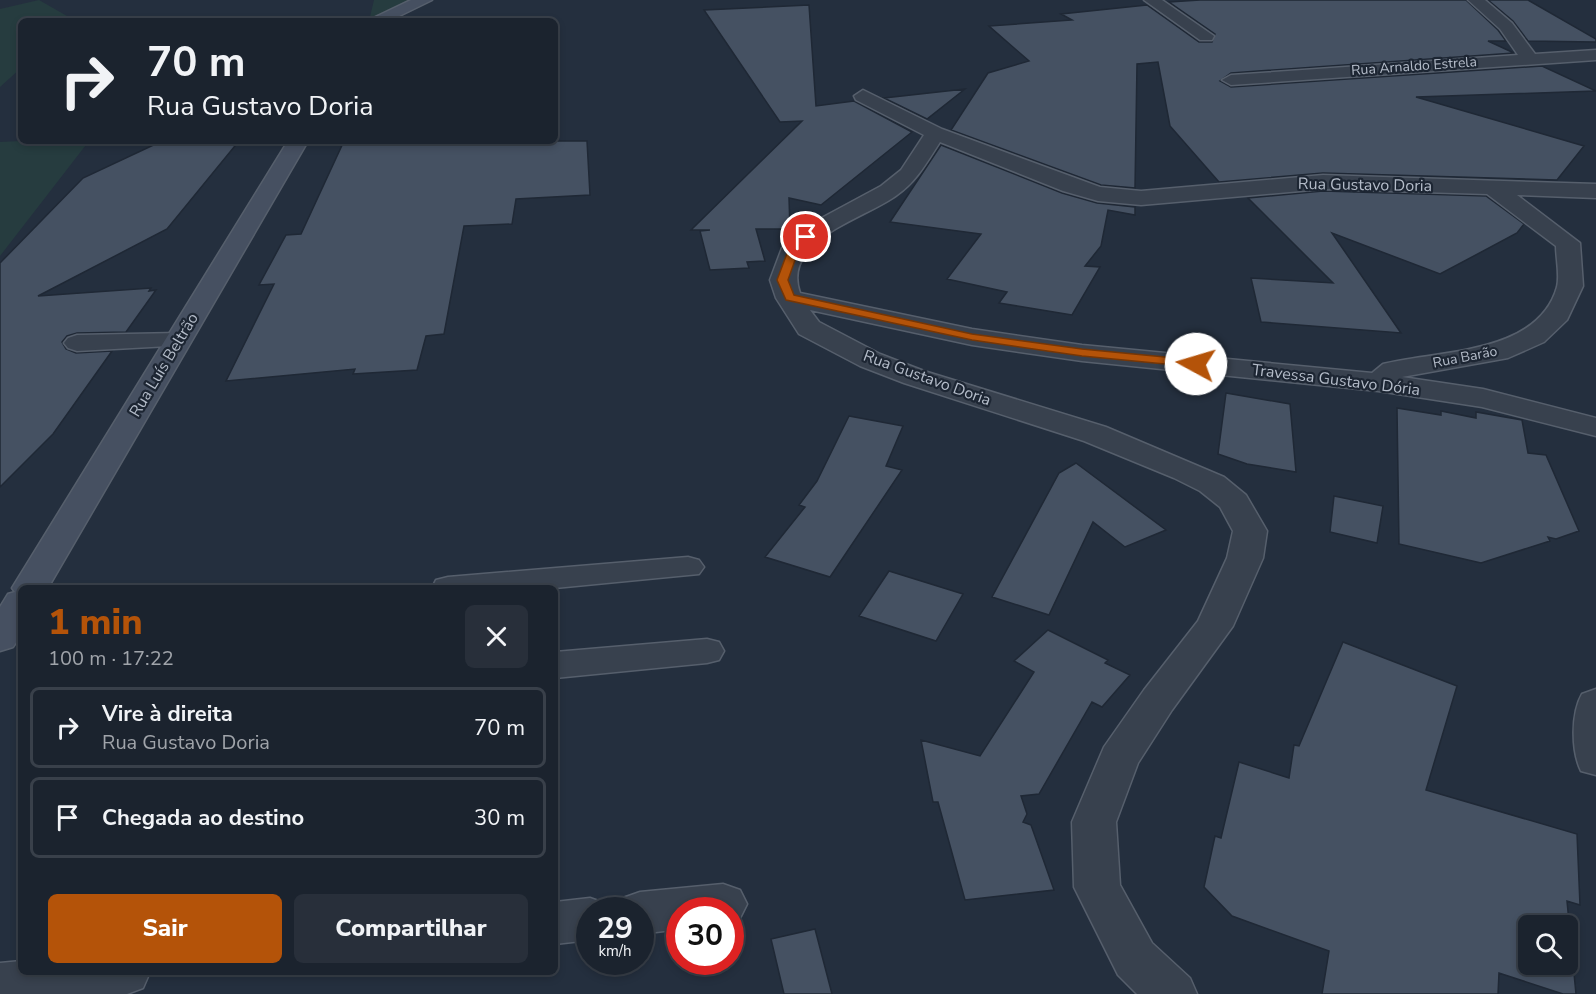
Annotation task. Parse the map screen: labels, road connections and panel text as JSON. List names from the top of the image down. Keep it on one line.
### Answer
{"streets":{"main road":["Rua Luís Beltrão"],"street":["Rua Arnaldo Estrela","Rua Gustavo Doria","Rua Barão","Travessa Gustavo Dória"]},"crossings":[["Rua Gustavo Doria","Rua Barão"],["Rua Gustavo Doria","Travessa Gustavo Dória"],["Rua Barão","Travessa Gustavo Dória"]],"page":{"turn":["70 m","Rua Gustavo Doria"],"heading":["1 min","100 m · 17:22"],"list":[{"name":"Vire à direita","note":"Rua Gustavo Doria","value":"70 m"},{"name":"Chegada ao destino","value":"30 m"}],"buttons":["Sair","Compartilhar"],"speed":"29 km/h","limit":"30"}}
